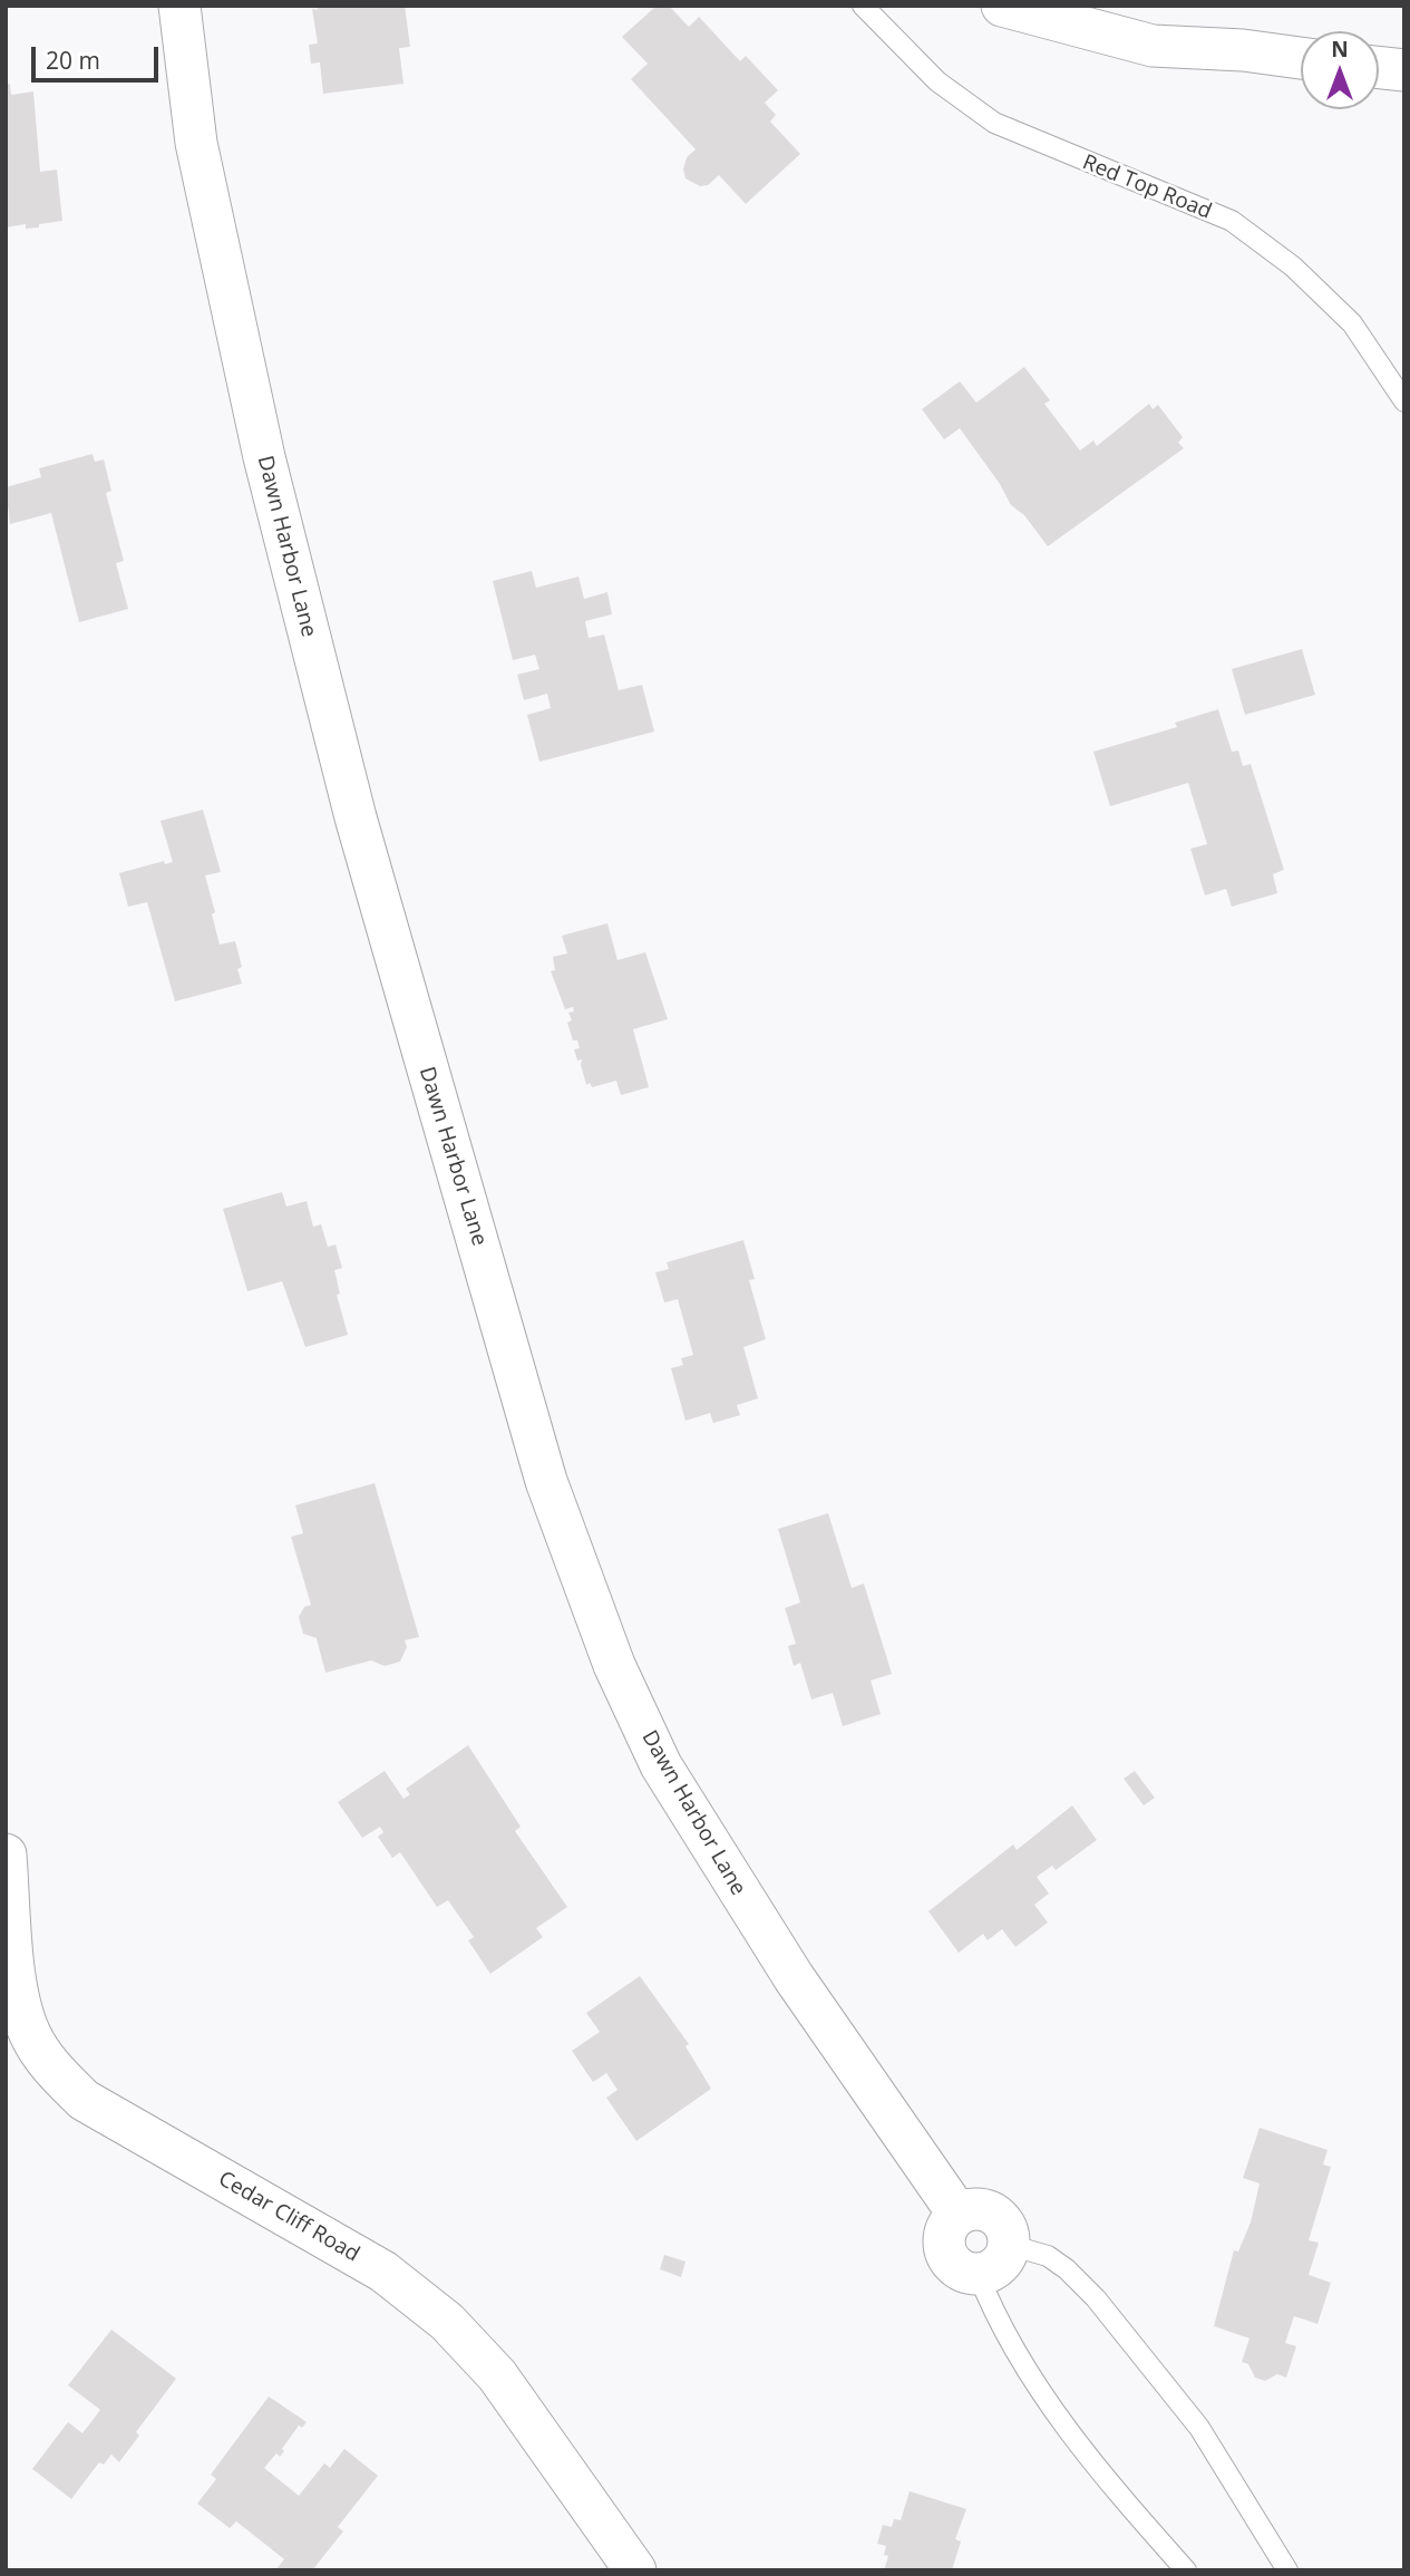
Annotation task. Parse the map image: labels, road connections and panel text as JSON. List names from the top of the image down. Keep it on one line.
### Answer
{"streets":{"street":["Dawn Harbor Lane","Cedar Cliff Road"],"lane":["Red Top Road"]},"scale_bar":"20 m","north":"top"}
